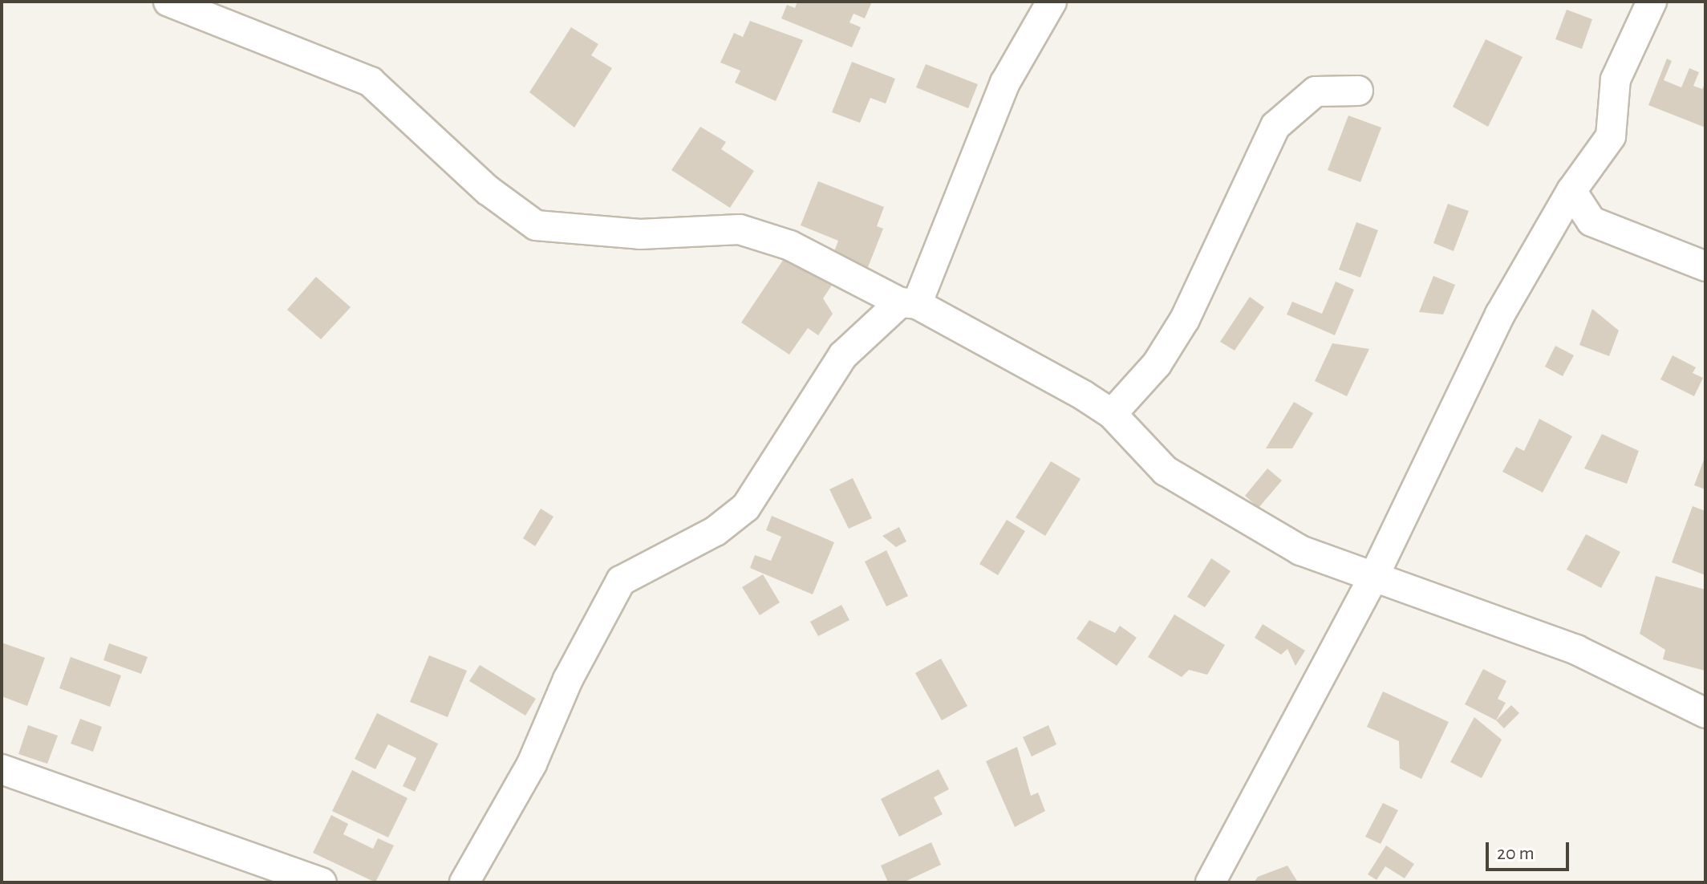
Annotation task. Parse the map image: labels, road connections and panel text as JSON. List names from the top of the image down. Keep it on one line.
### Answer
{"scale_bar":"20 m"}
